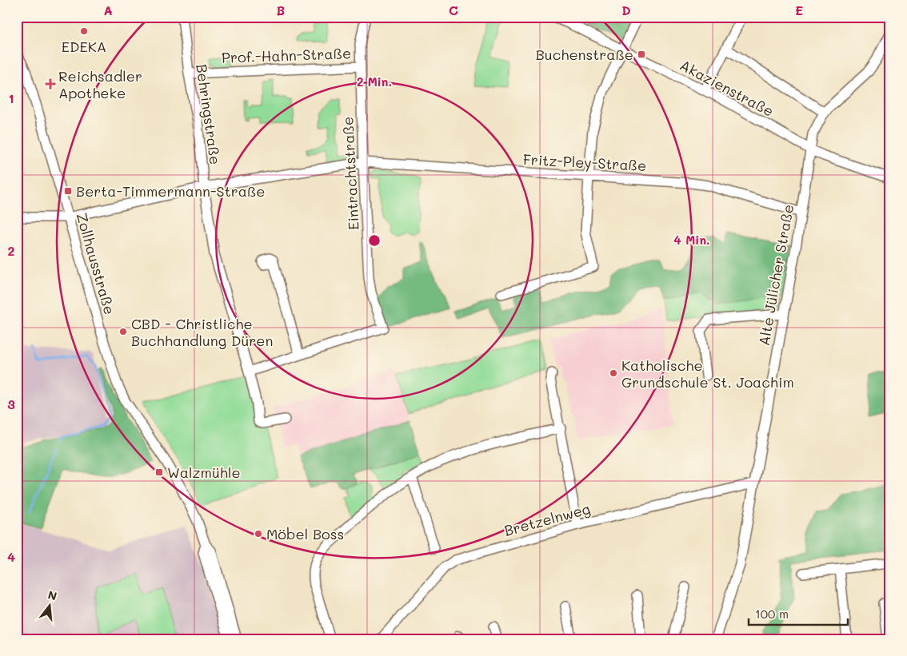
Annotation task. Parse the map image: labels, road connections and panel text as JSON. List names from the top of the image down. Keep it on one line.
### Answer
{"streets":{"street":["Prof.-Hahn-Straße","Akazienstraße","Behringstraße","Fritz-Pley-Straße","Eintrachtstraße","Zollhausstraße","Alte Jülicher Straße","Bretzelnweg"]},"crossings":[["Prof.-Hahn-Straße","Behringstraße"],["Prof.-Hahn-Straße","Eintrachtstraße"],["Akazienstraße","Alte Jülicher Straße"],["Fritz-Pley-Straße","Eintrachtstraße"],["Fritz-Pley-Straße","Alte Jülicher Straße"],["Alte Jülicher Straße","Bretzelnweg"]],"places":{"other":["EDEKA","CBD - Christliche Buchhandlung Düren","Katholische Grundschule St. Joachim","Möbel Boss"],"transit":["Buchenstraße","Berta-Timmermann-Straße","Walzmühle"],"health":["Reichsadler Apotheke"]},"scale_bar":"100 m","north":"top","grid":{"columns":["A","B","C","D","E"],"rows":["1","2","3","4"]},"rings":["2 Min.","4 Min."]}
